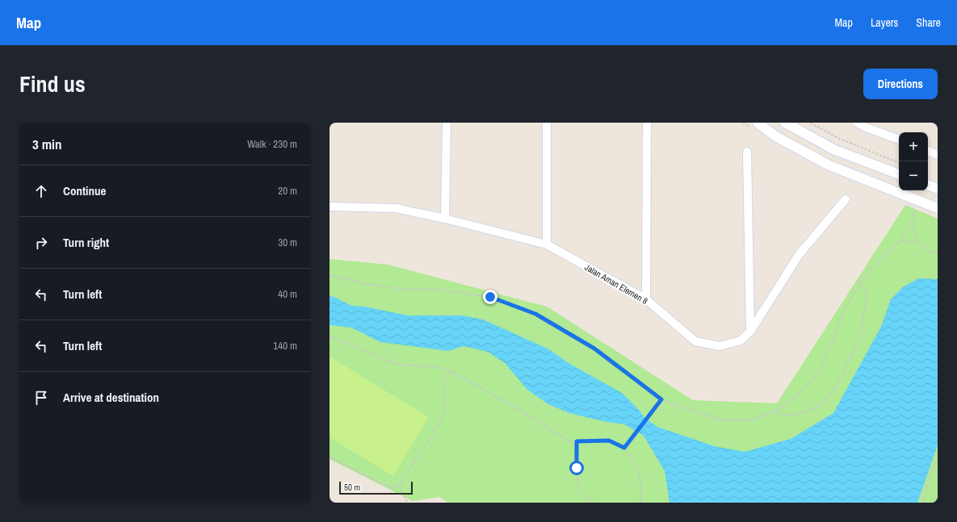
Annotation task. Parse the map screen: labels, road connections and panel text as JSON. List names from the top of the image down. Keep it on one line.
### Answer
{"streets":{"street":["Jalan Aman Elemen 8"]},"scale_bar":"50 m","page":{"header":"Map","nav":["Map","Layers","Share"],"title":"Find us","buttons":"Directions","heading":["3 min","Walk · 230 m"],"map_buttons":["+","−"],"list":[["Continue","20 m"],["Turn right","30 m"],["Turn left","40 m"],["Turn left","140 m"],"Arrive at destination"],"scale":"50 m"}}
